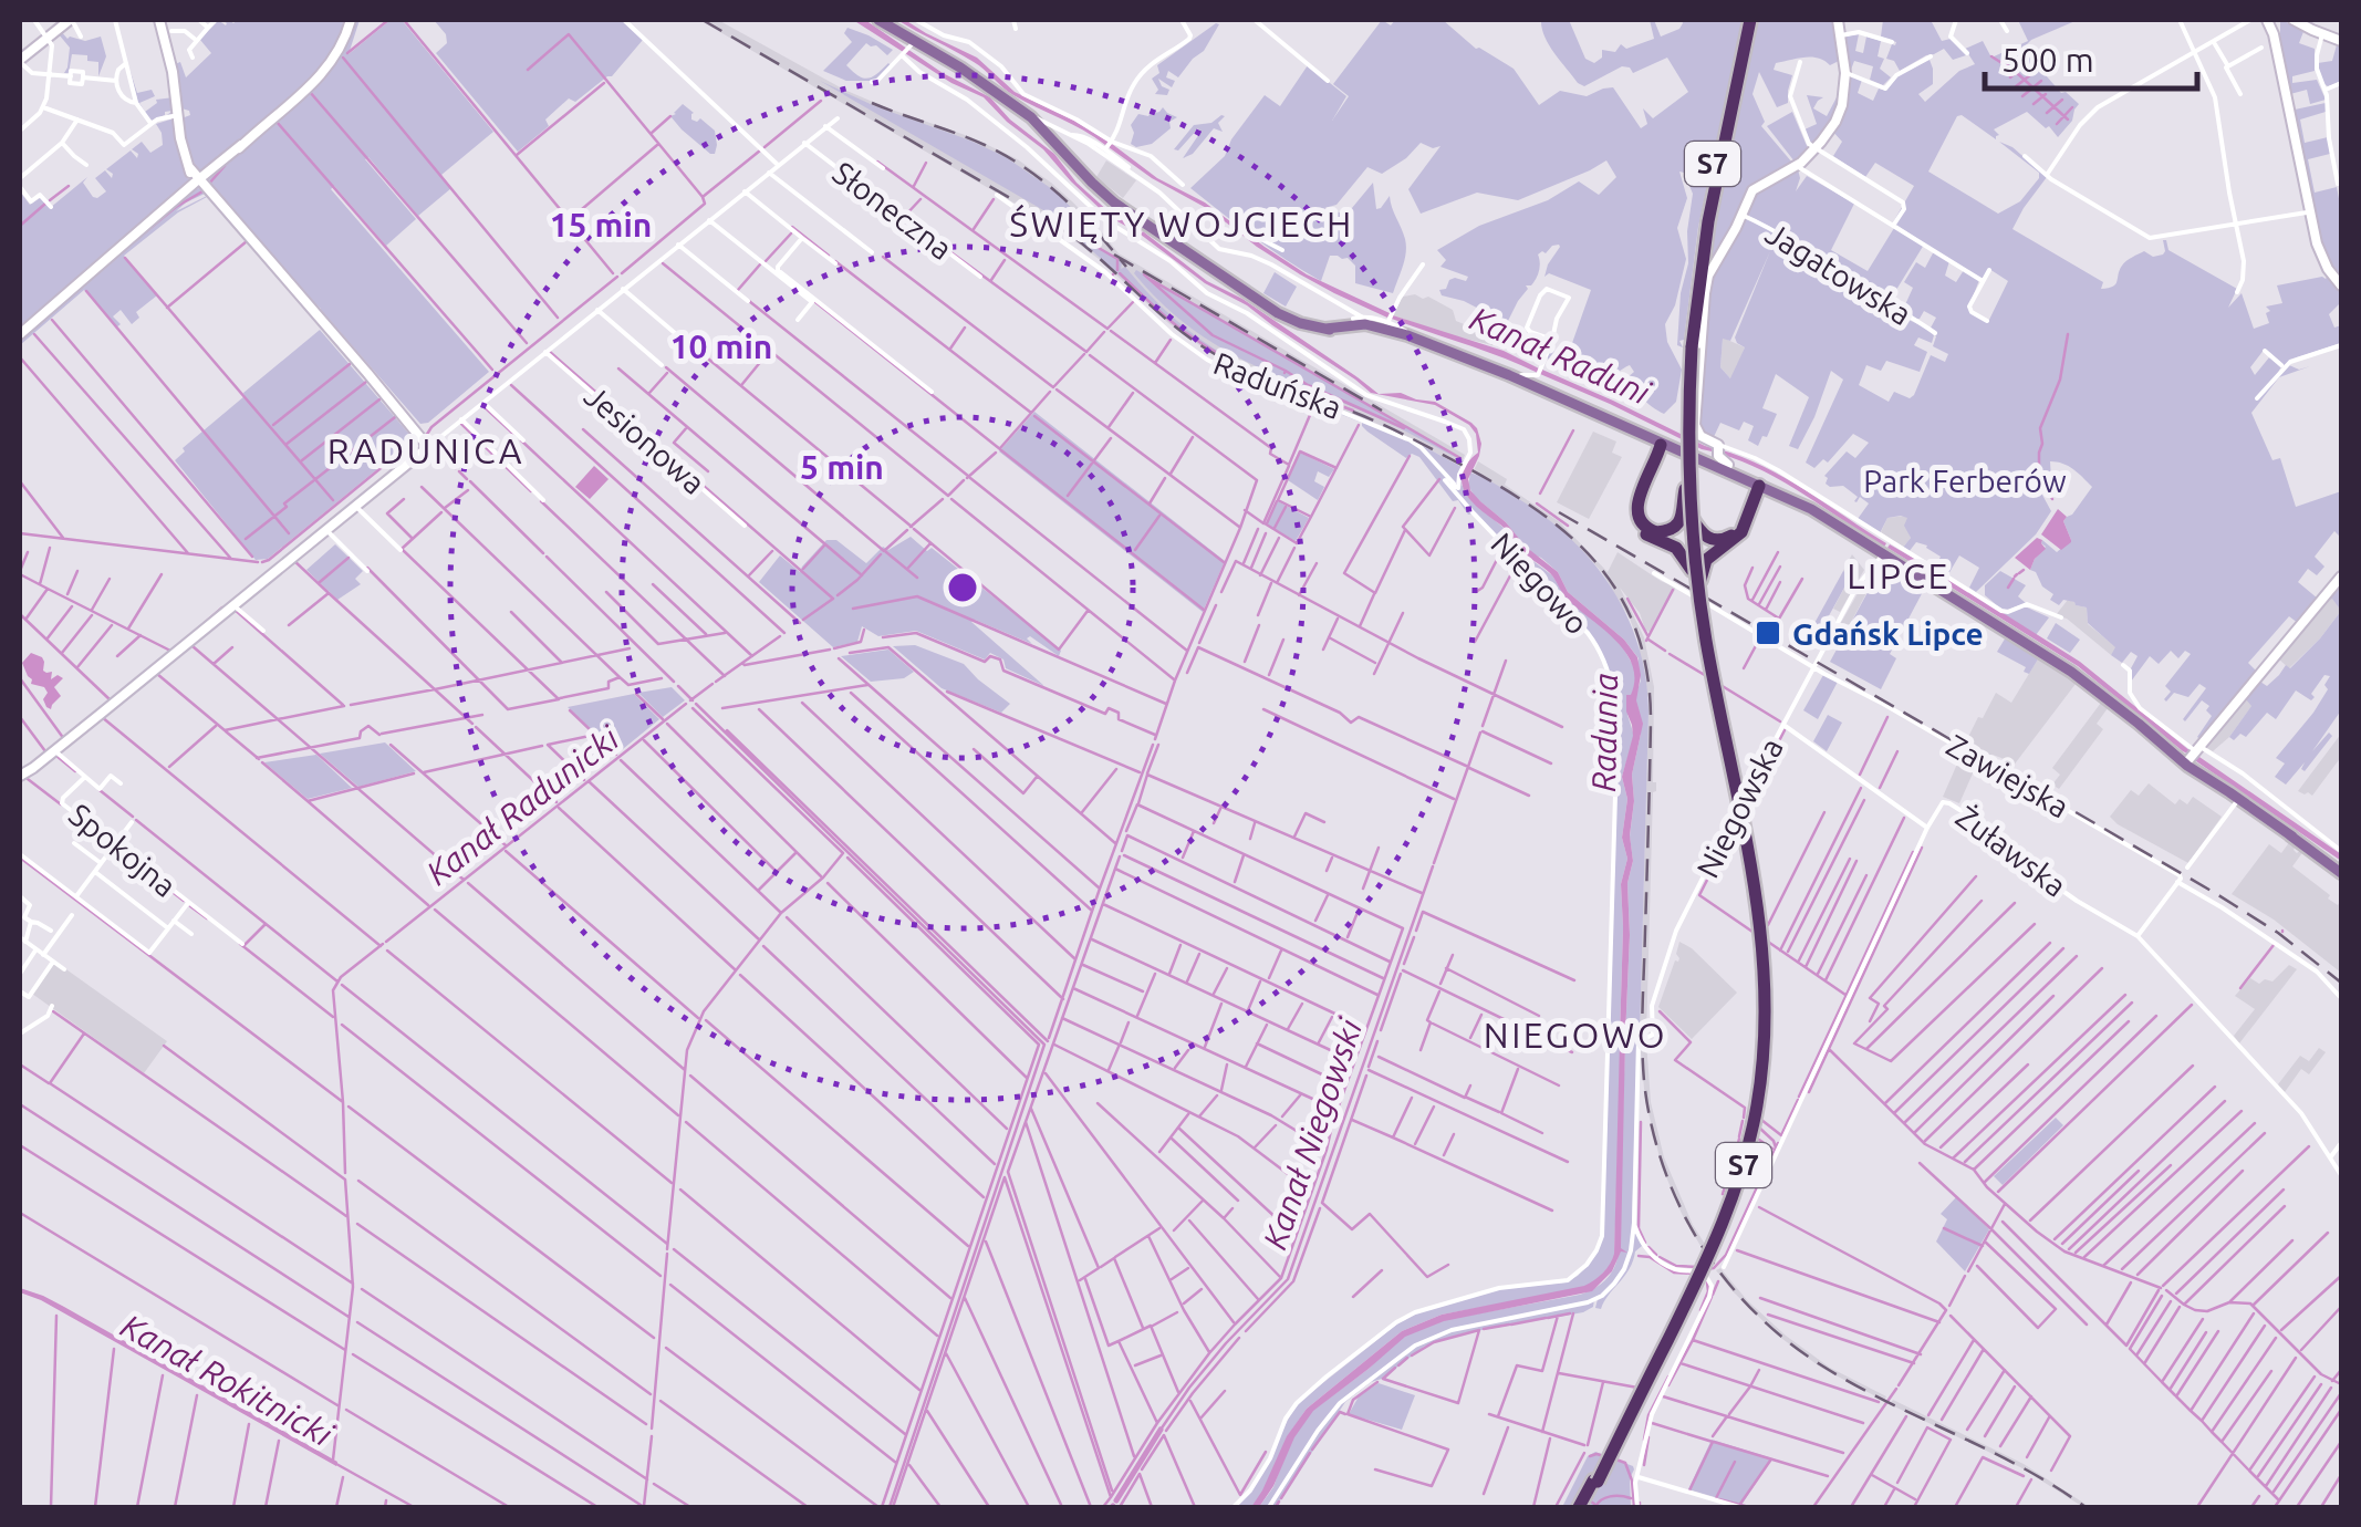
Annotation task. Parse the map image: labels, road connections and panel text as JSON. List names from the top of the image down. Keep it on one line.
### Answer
{"streets":{"highway":["S7"],"street":["Słoneczna","Jagatowska","Raduńska","Jesionowa","Niegowo","Zawiejska","Niegowska","Spokojna","Żuławska"]},"crossings":[["Raduńska","Niegowo"],["Zawiejska","Niegowska"]],"districts":["ŚWIĘTY WOJCIECH","RADUNICA","LIPCE","NIEGOWO"],"water":["Kanał Raduni","Radunia","Kanał Radunicki","Kanał Niegowski","Kanał Rokitnicki"],"parks":["Park Ferberów"],"places":{"transit":["Gdańsk Lipce"]},"scale_bar":"500 m","rings":["15 min","10 min","5 min"]}
